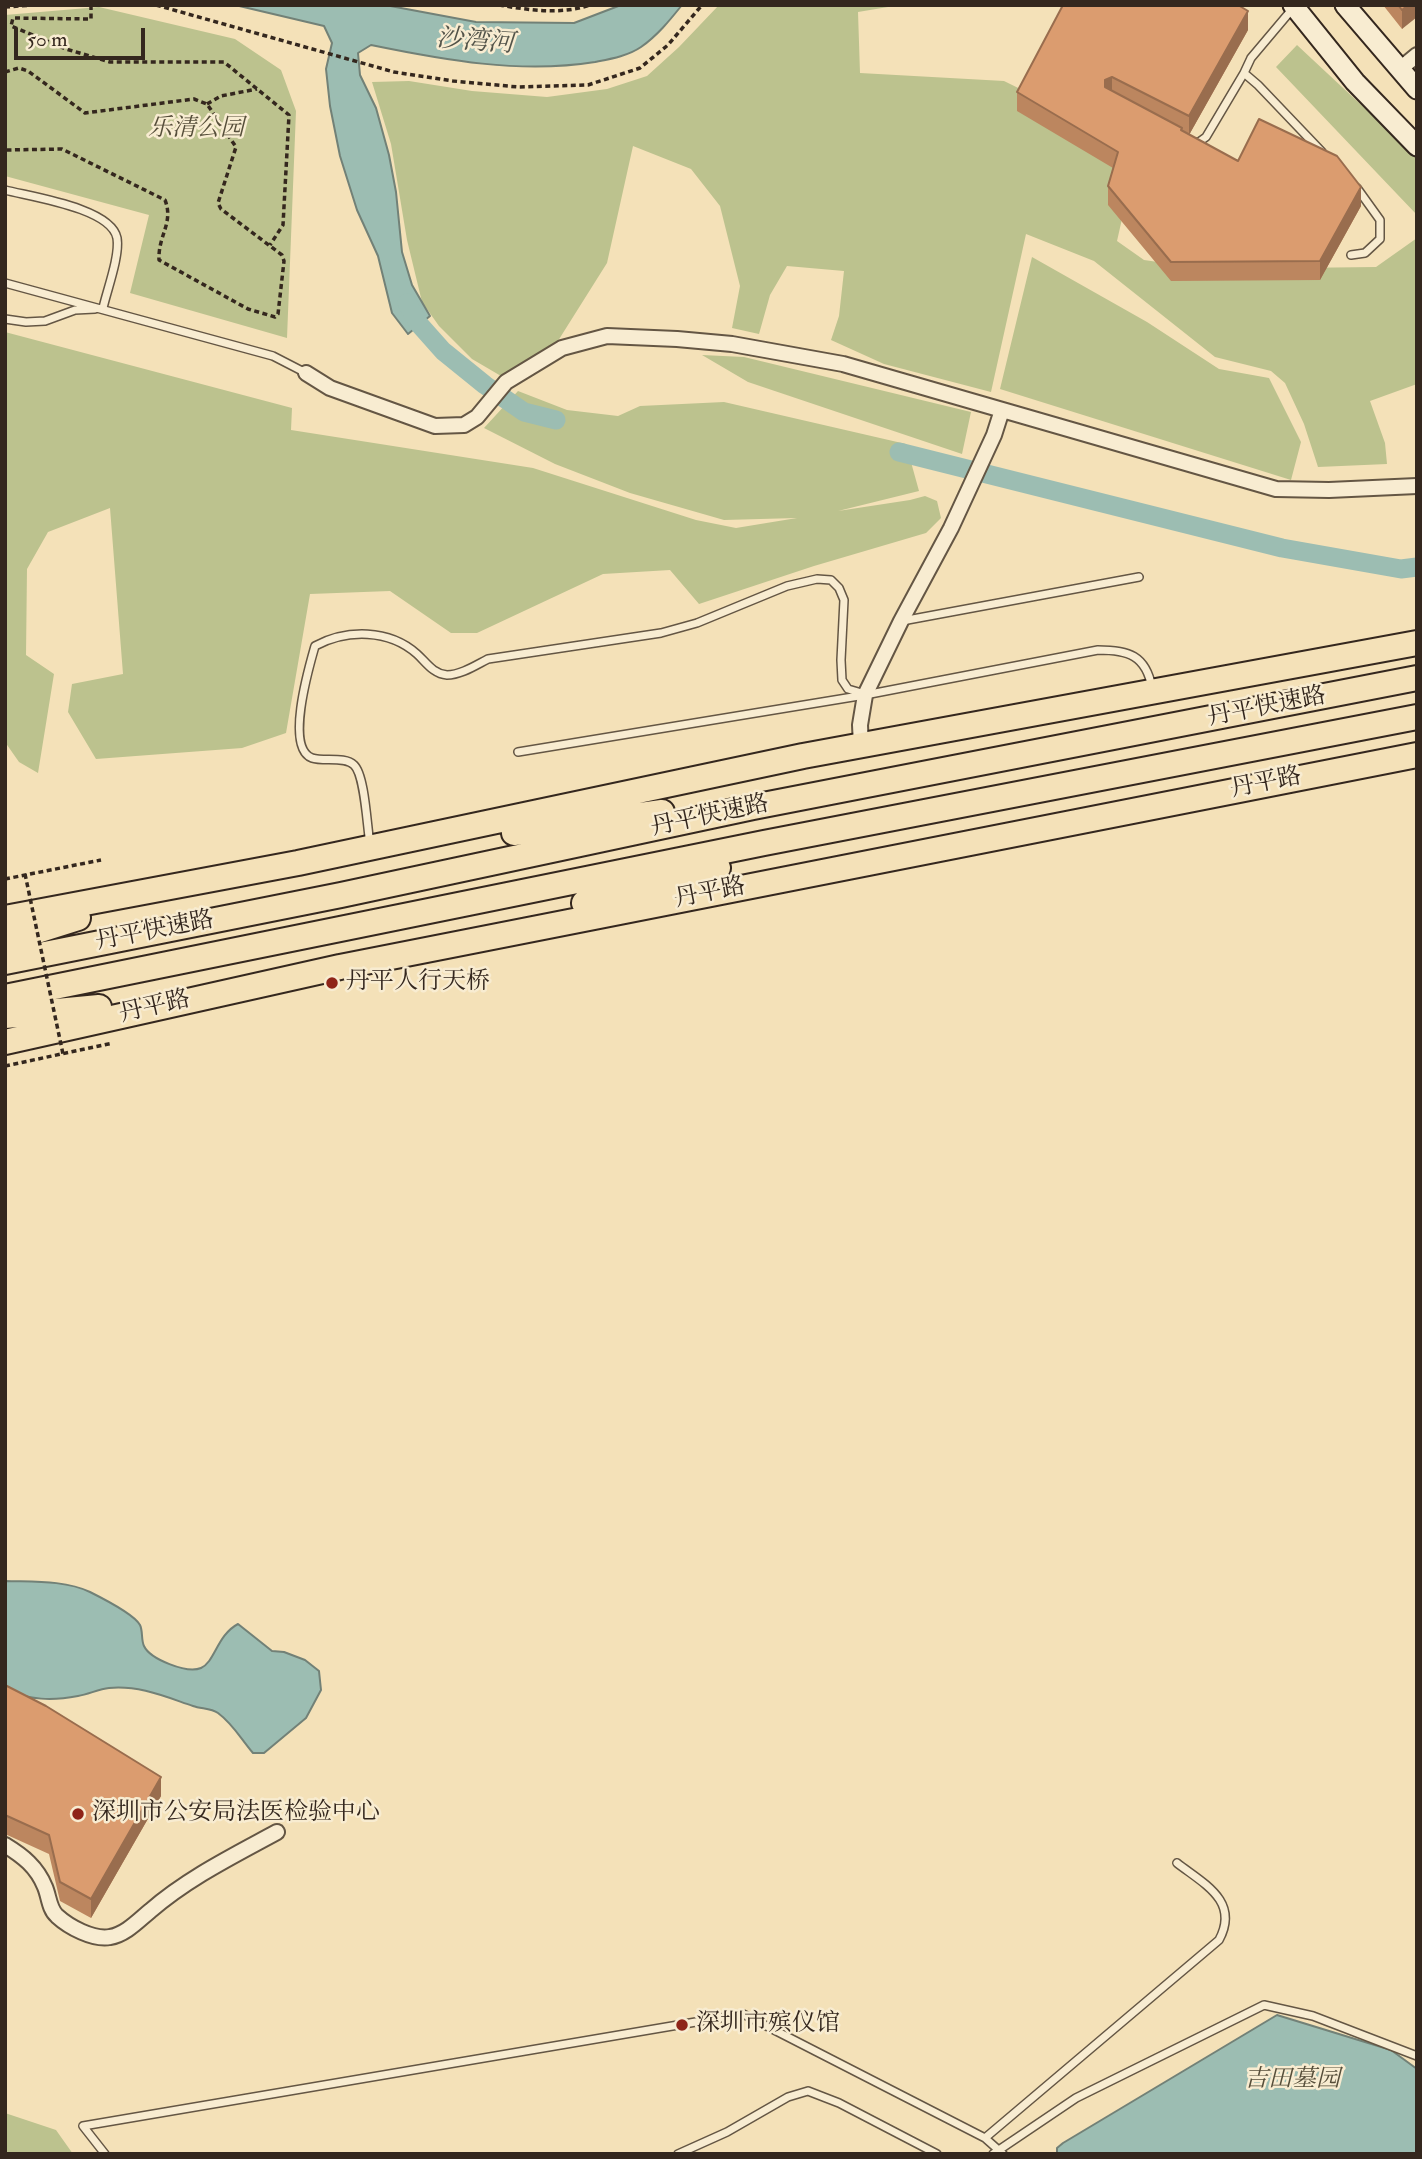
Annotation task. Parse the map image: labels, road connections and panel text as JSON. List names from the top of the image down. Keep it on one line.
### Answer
{"streets":{"highway":["丹平快速路","丹平路"]},"water":["沙湾河"],"parks":["乐清公园","吉田墓园"],"places":["丹平人行天桥","深圳市公安局法医检验中心","深圳市殡仪馆"],"scale_bar":"50 m"}
